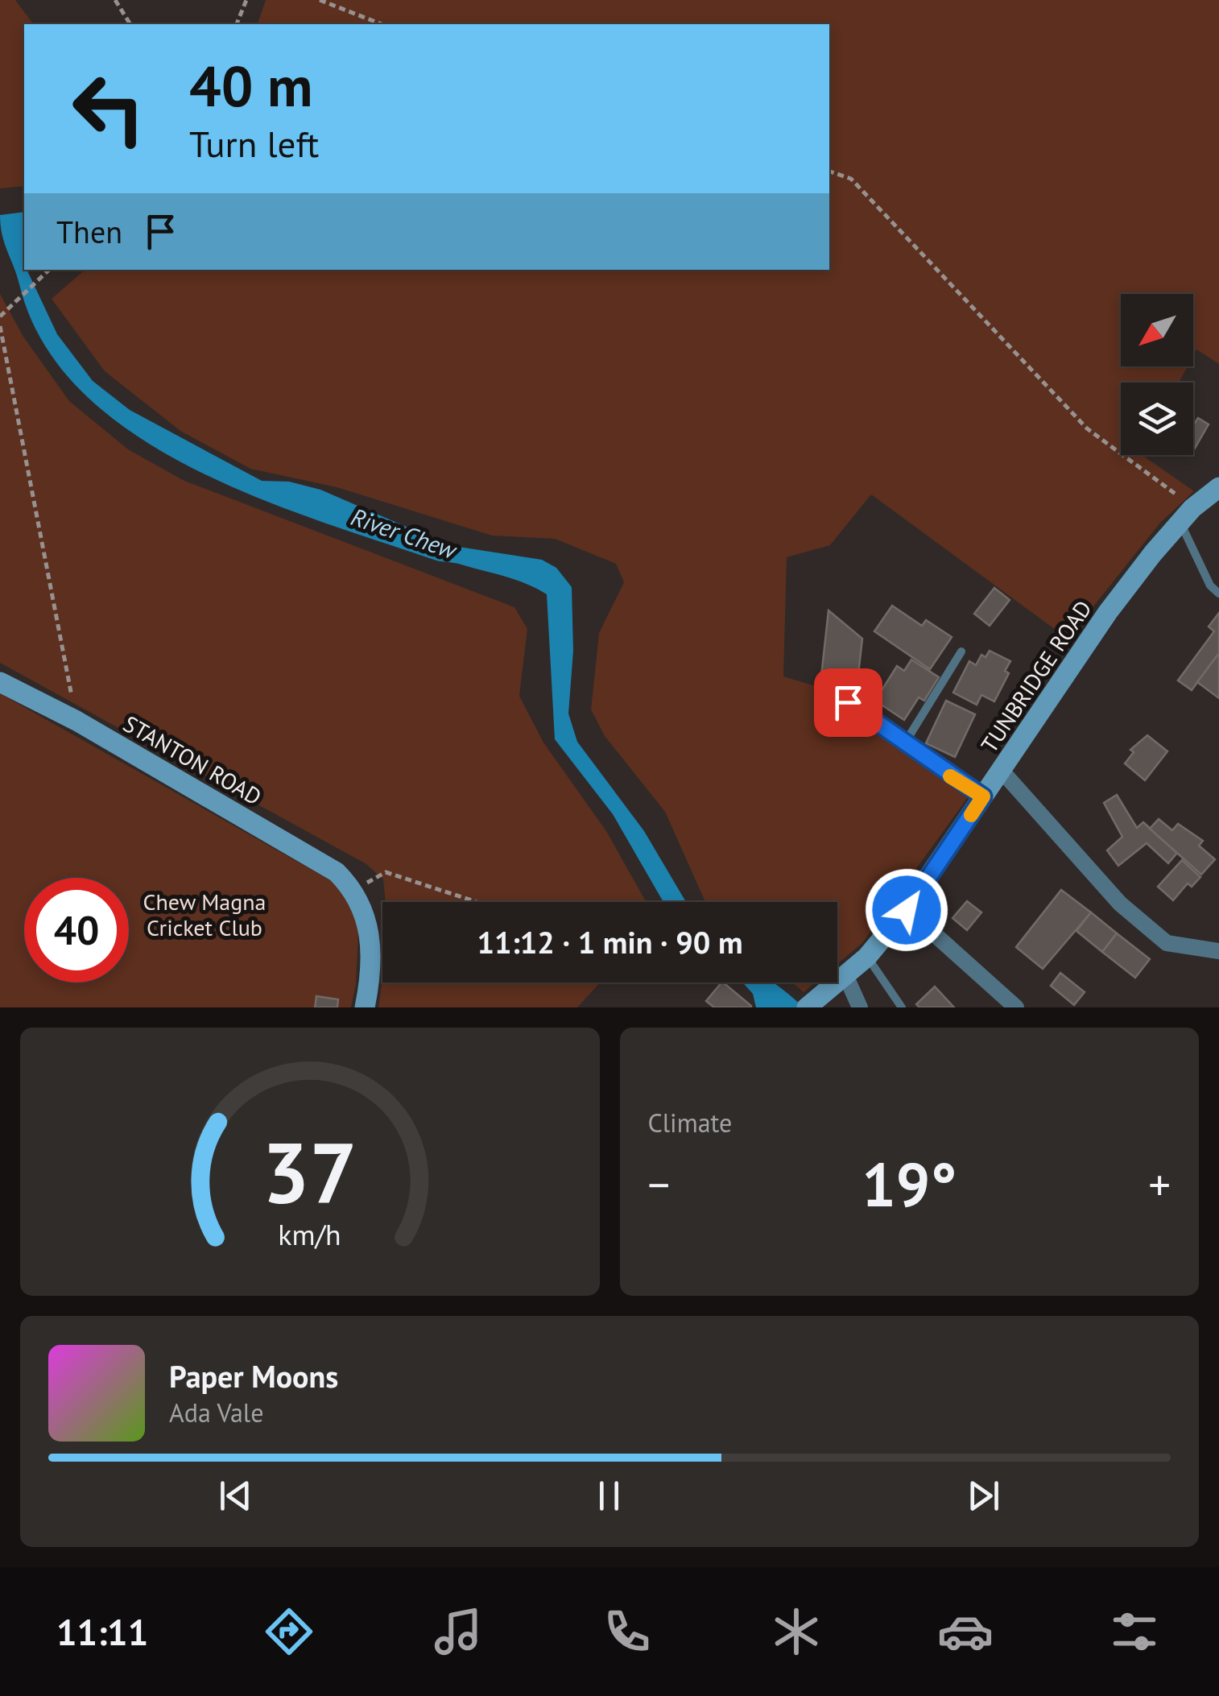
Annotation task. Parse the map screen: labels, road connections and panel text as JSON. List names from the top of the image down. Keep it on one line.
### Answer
{"streets":{"street":["TUNBRIDGE ROAD","STANTON ROAD"]},"water":["River Chew"],"parks":["Chew Magna Cricket Club"],"north":"bottom left","page":{"turn":["40 m","Turn left"],"then":"Then","limit":"40","trip":"11:12 · 1 min · 90 m","tile":"Climate","heat":["−","19°","+"],"song":["Paper Moons","Ada Vale"],"tabs":"11:11","gauge":["37","km/h"]}}
